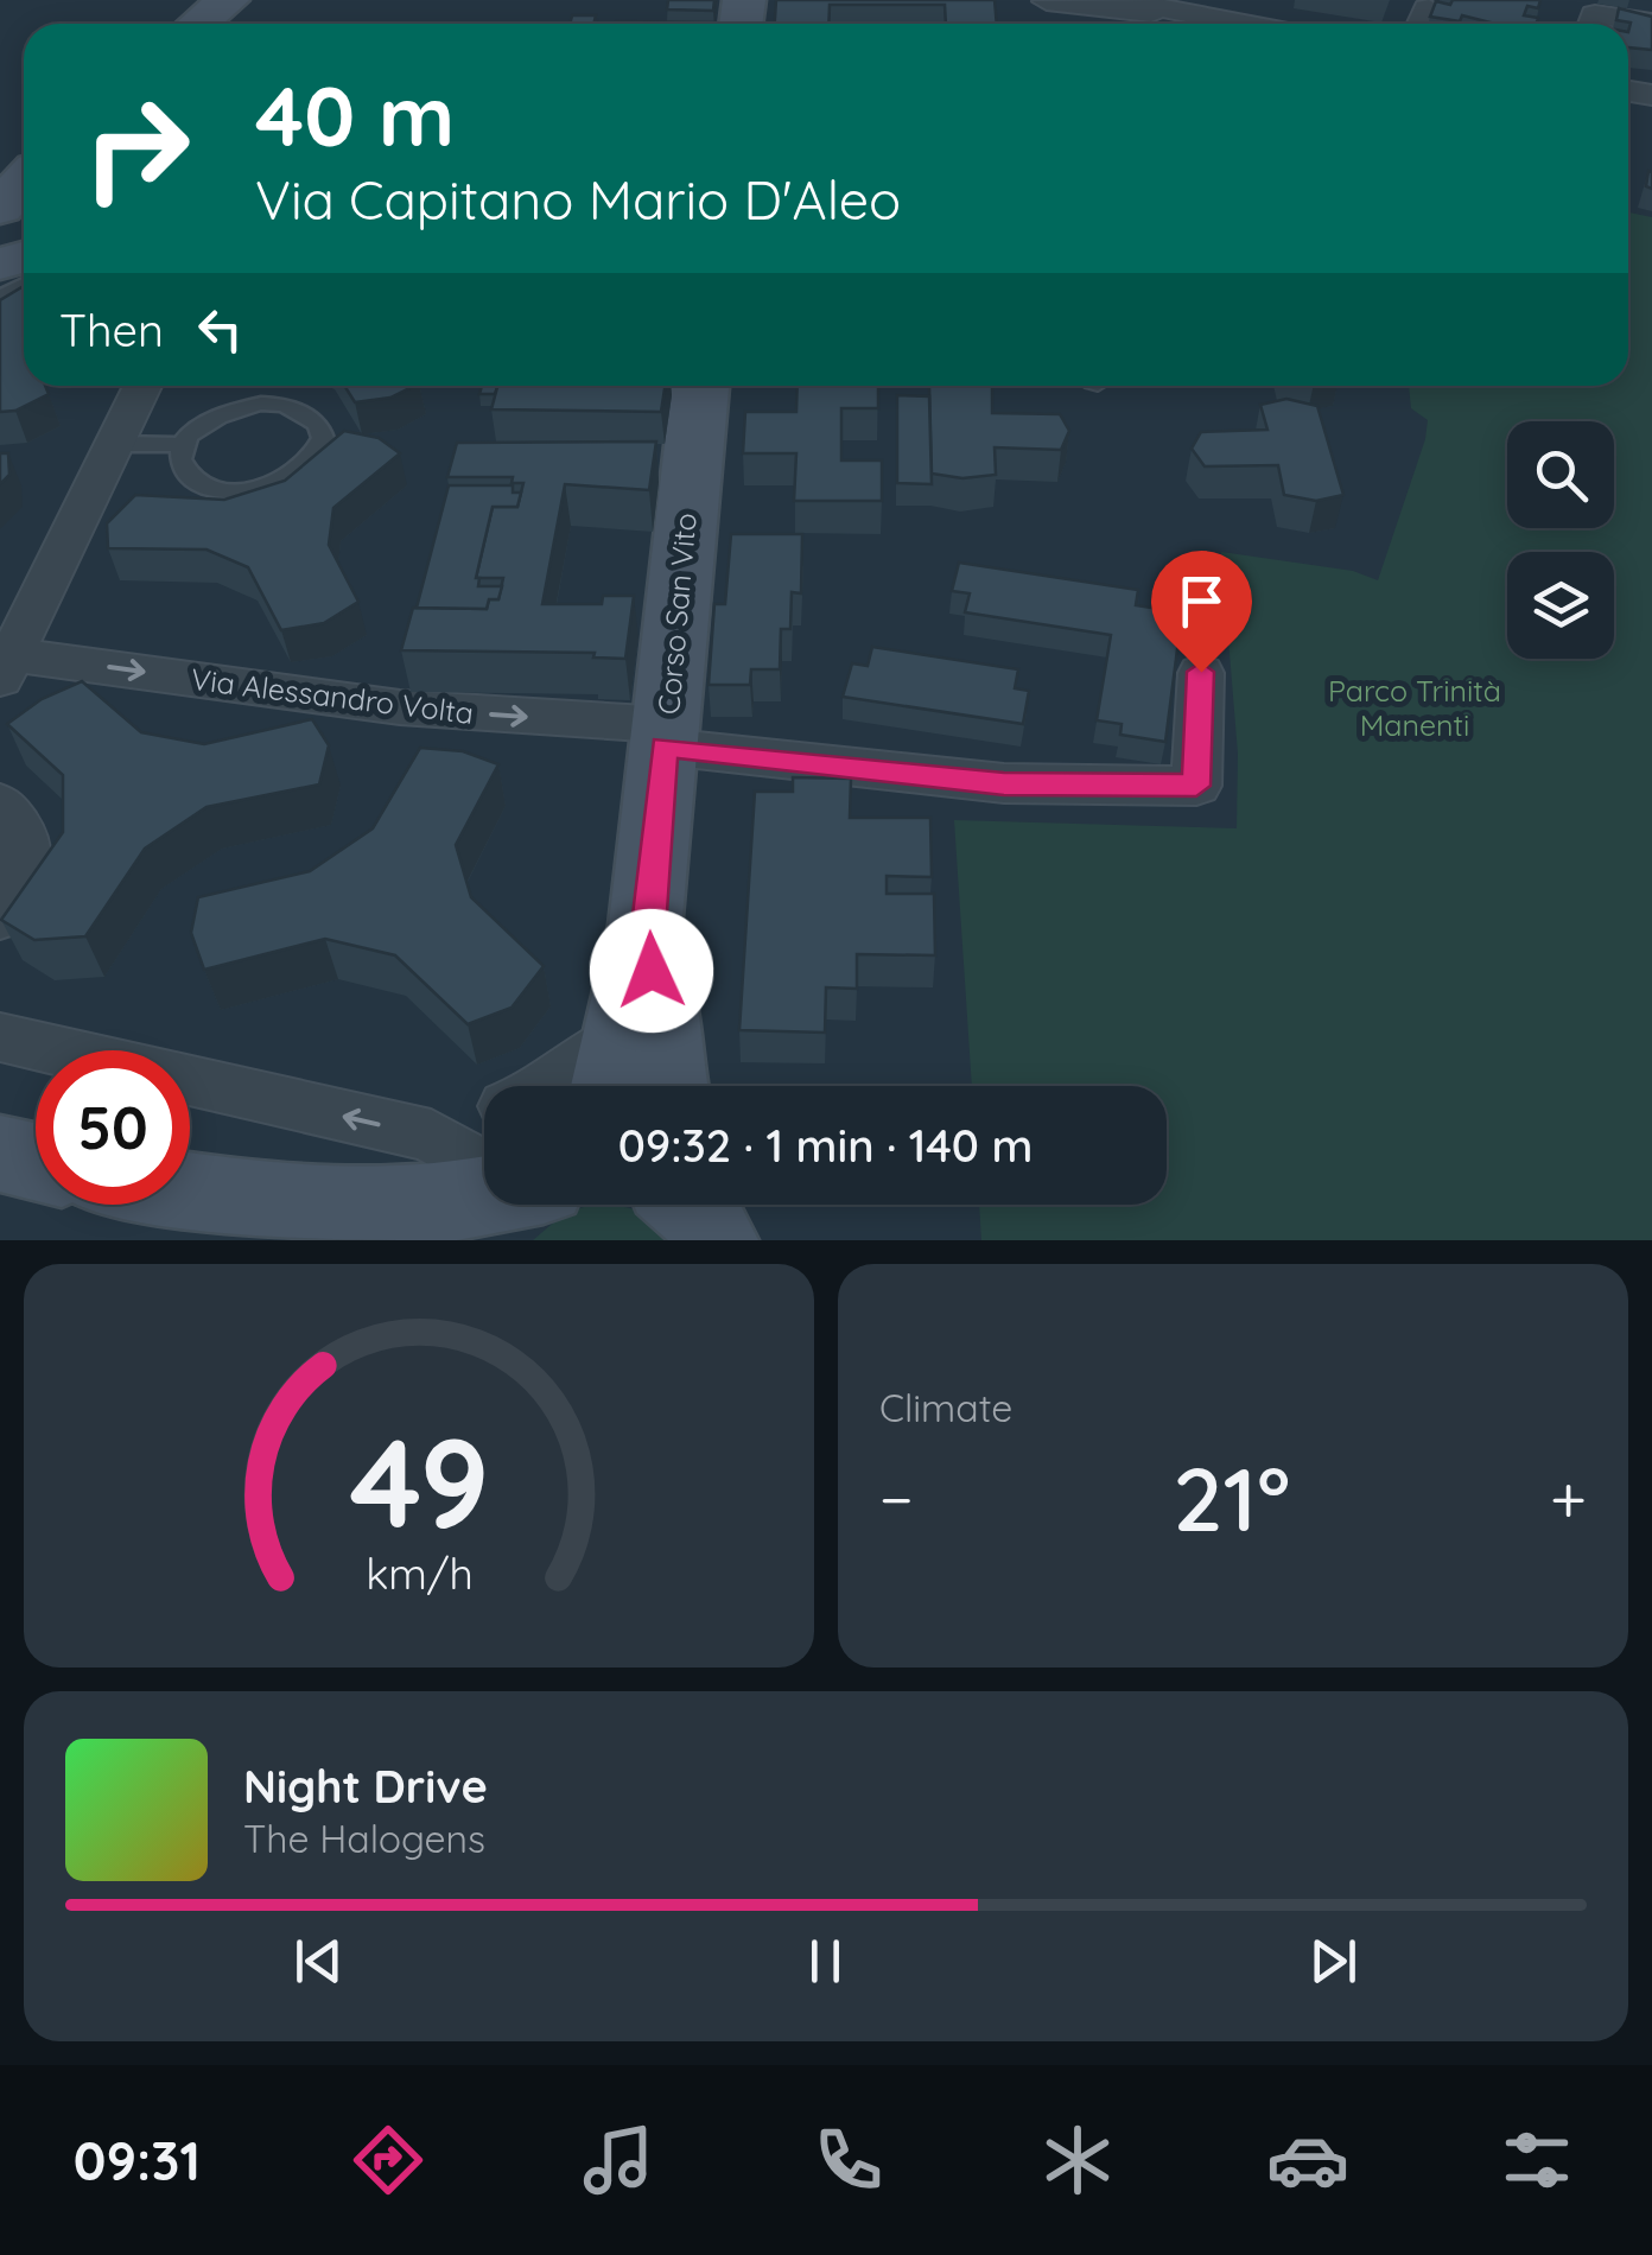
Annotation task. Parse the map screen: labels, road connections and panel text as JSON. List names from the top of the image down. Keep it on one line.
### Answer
{"streets":{"main road":["Corso San Vito"],"street":["Via Alessandro Volta"]},"crossings":[["Corso San Vito","Via Alessandro Volta"]],"parks":["Parco Trinità Manenti"],"page":{"turn":["40 m","Via Capitano Mario D'Aleo"],"then":"Then","limit":"50","trip":"09:32 · 1 min · 140 m","tile":"Climate","heat":["−","21°","+"],"song":["Night Drive","The Halogens"],"tabs":"09:31","gauge":["49","km/h"]}}
